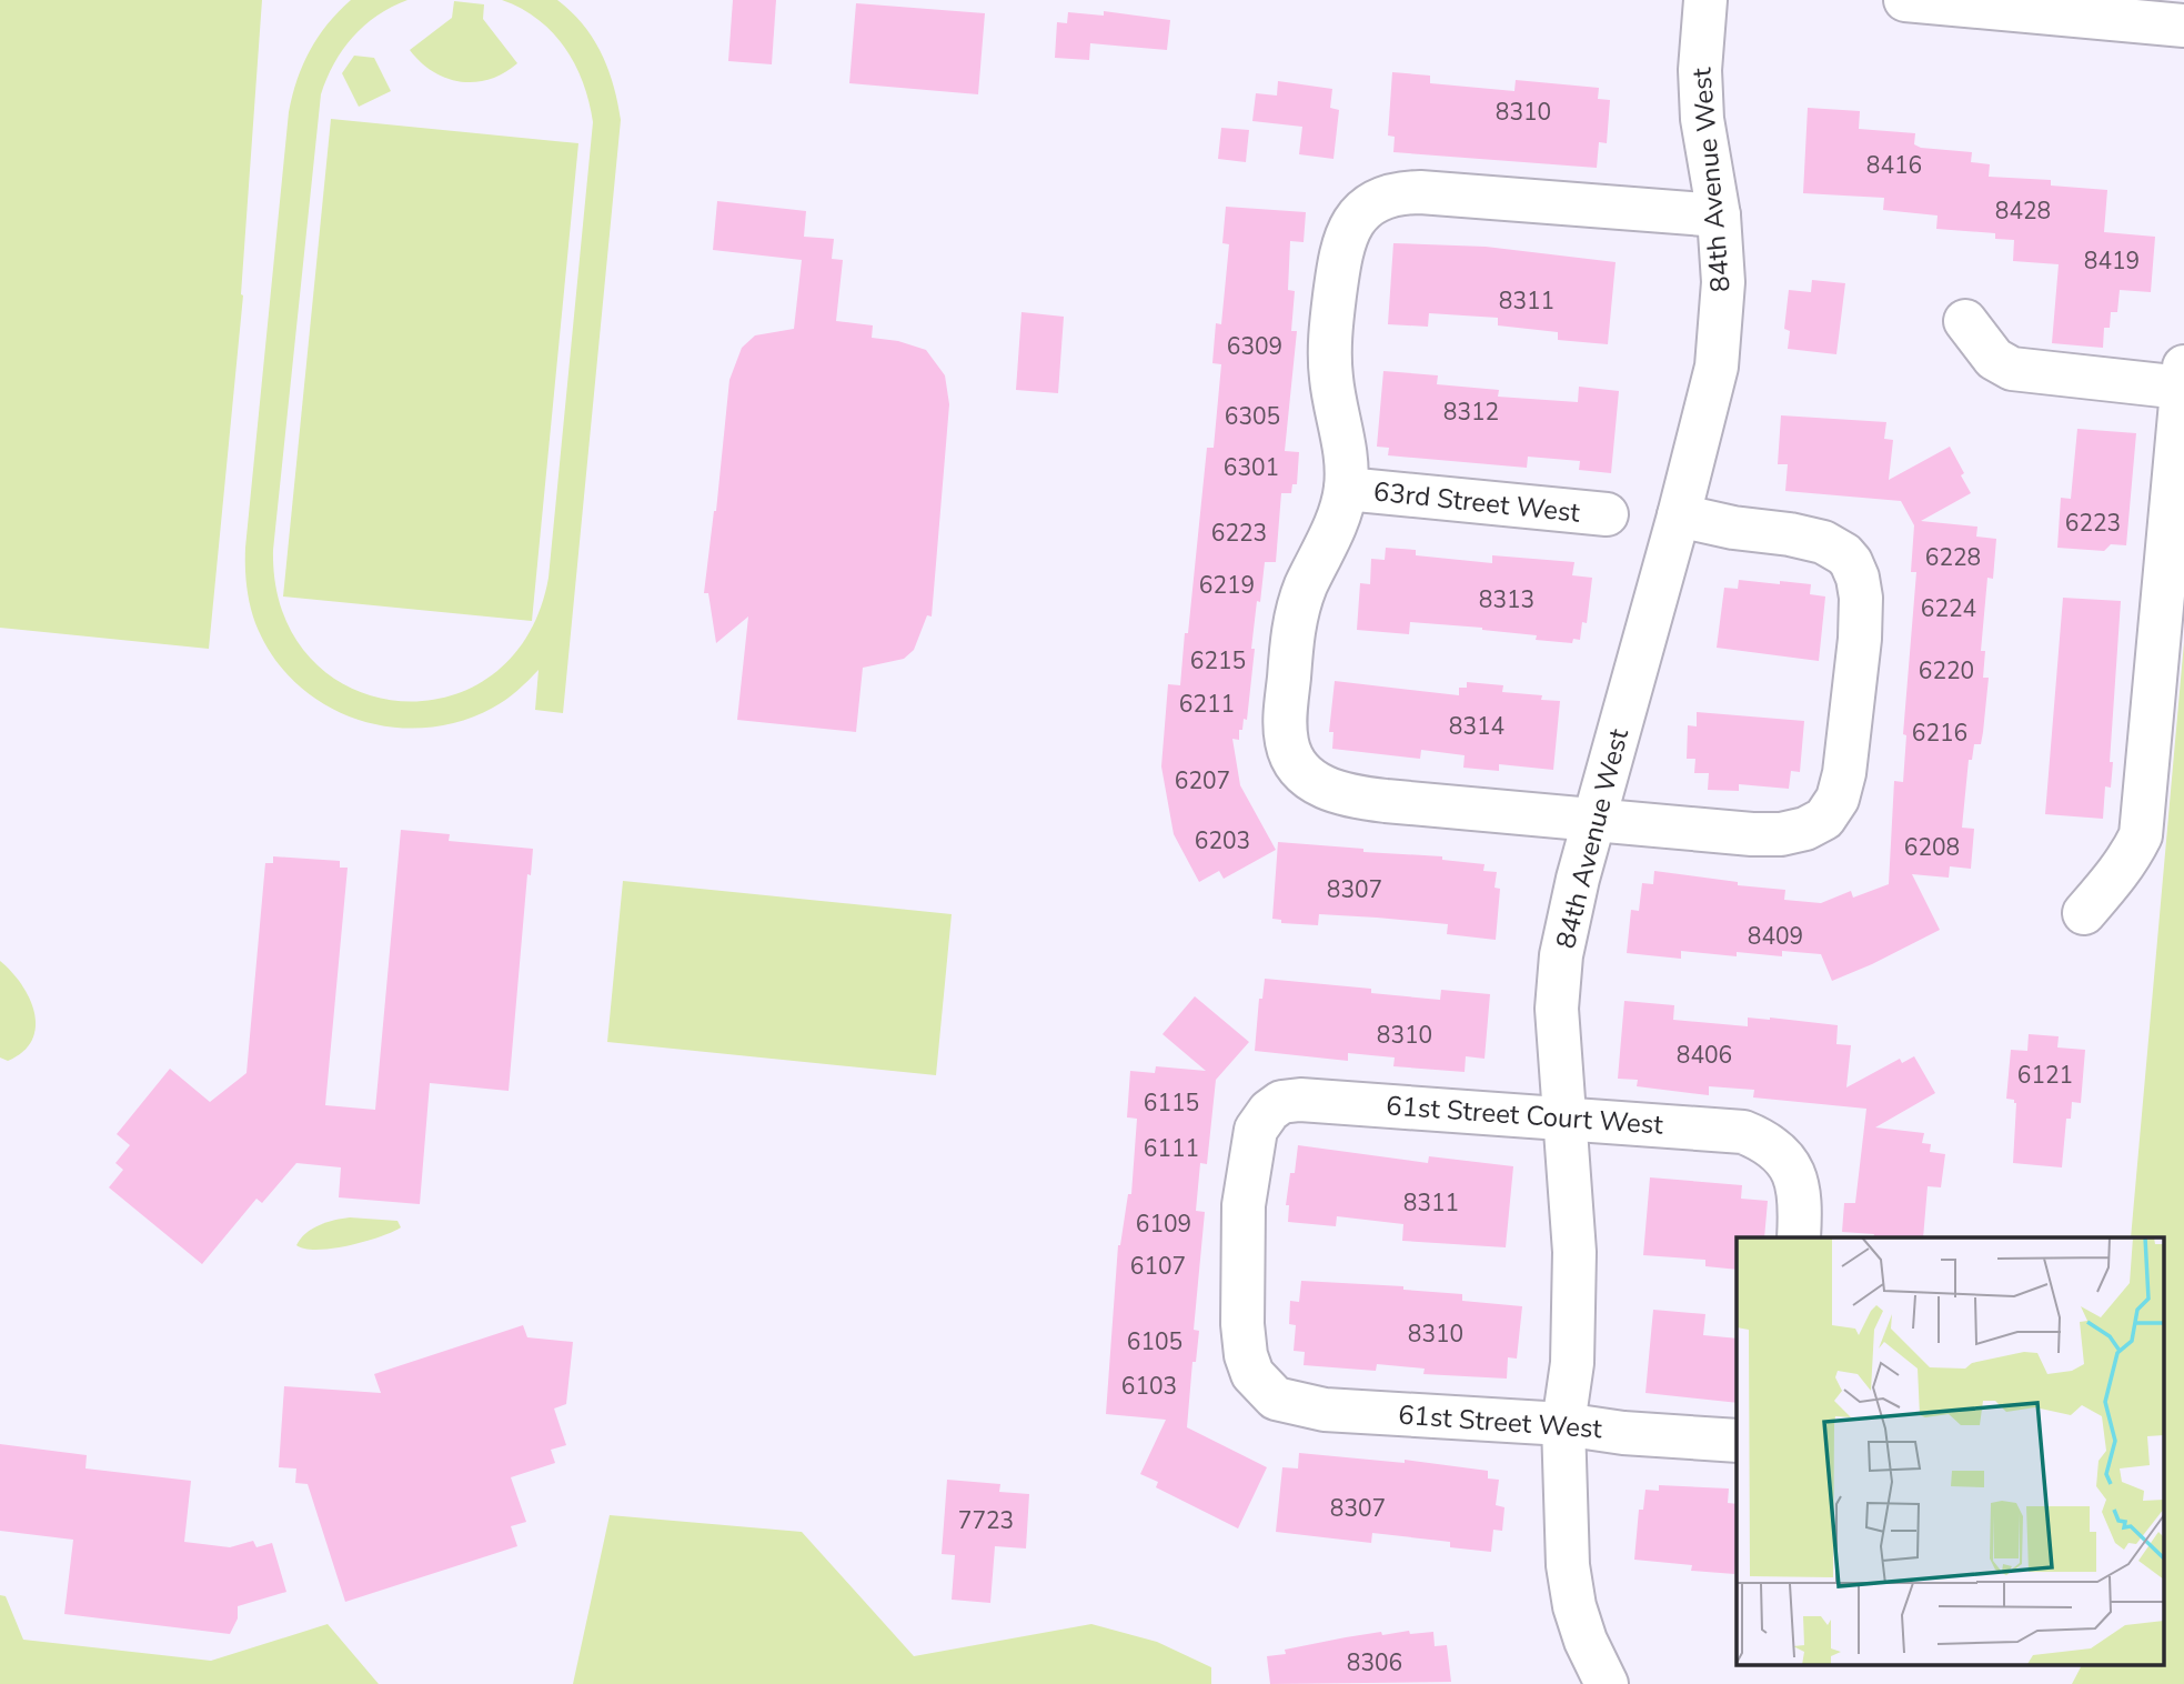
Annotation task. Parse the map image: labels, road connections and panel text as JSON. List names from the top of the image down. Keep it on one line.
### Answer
{"streets":{"street":["84th Avenue West","63rd Street West","61st Street Court West","61st Street West"]},"crossings":[["84th Avenue West","61st Street Court West"],["84th Avenue West","61st Street West"],["61st Street Court West","61st Street West"]],"house_numbers":["8310","8416","8428","8419","8311","6309","8312","6305","6301","6223","6223","6228","6219","8313","6224","6215","6220","6211","8314","6216","6207","6203","6208","8307","8409","8310","8406","6121","6115","6111","8311","6109","6107","8310","6105","6103","8307","7723","8306"]}
